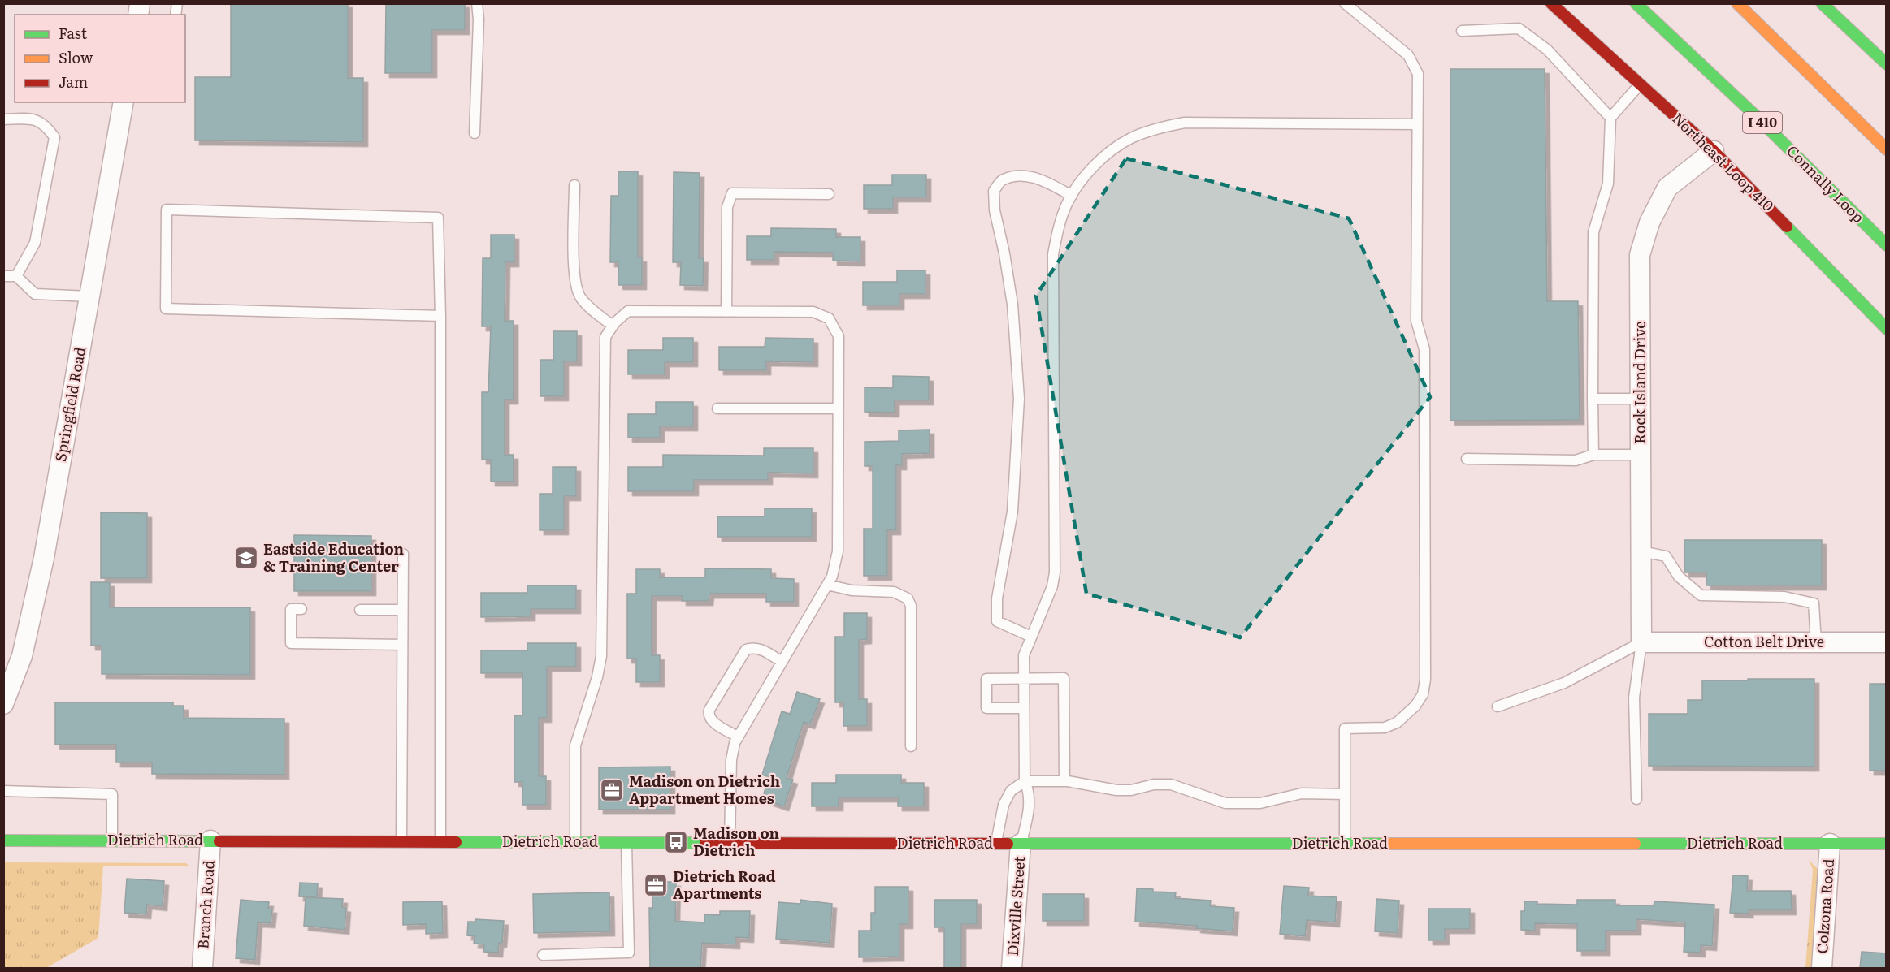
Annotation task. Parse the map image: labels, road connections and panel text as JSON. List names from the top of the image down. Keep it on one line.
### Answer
{"streets":{"main road":["I 410","Northeast Loop 410","Connally Loop","Dietrich Road"],"street":["Rock Island Drive","Springfield Road","Cotton Belt Drive","Branch Road","Dixville Street","Colzona Road"]},"crossings":[["Northeast Loop 410","Rock Island Drive"],["Rock Island Drive","Cotton Belt Drive"],["Dietrich Road","Branch Road"],["Dietrich Road","Dixville Street"],["Dietrich Road","Colzona Road"]],"places":{"school or university":["Eastside Education & Training Center"],"office":["Madison on Dietrich Appartment Homes","Dietrich Road Apartments"],"bus stop":["Madison on Dietrich"]},"legend":["Fast","Slow","Jam"]}
